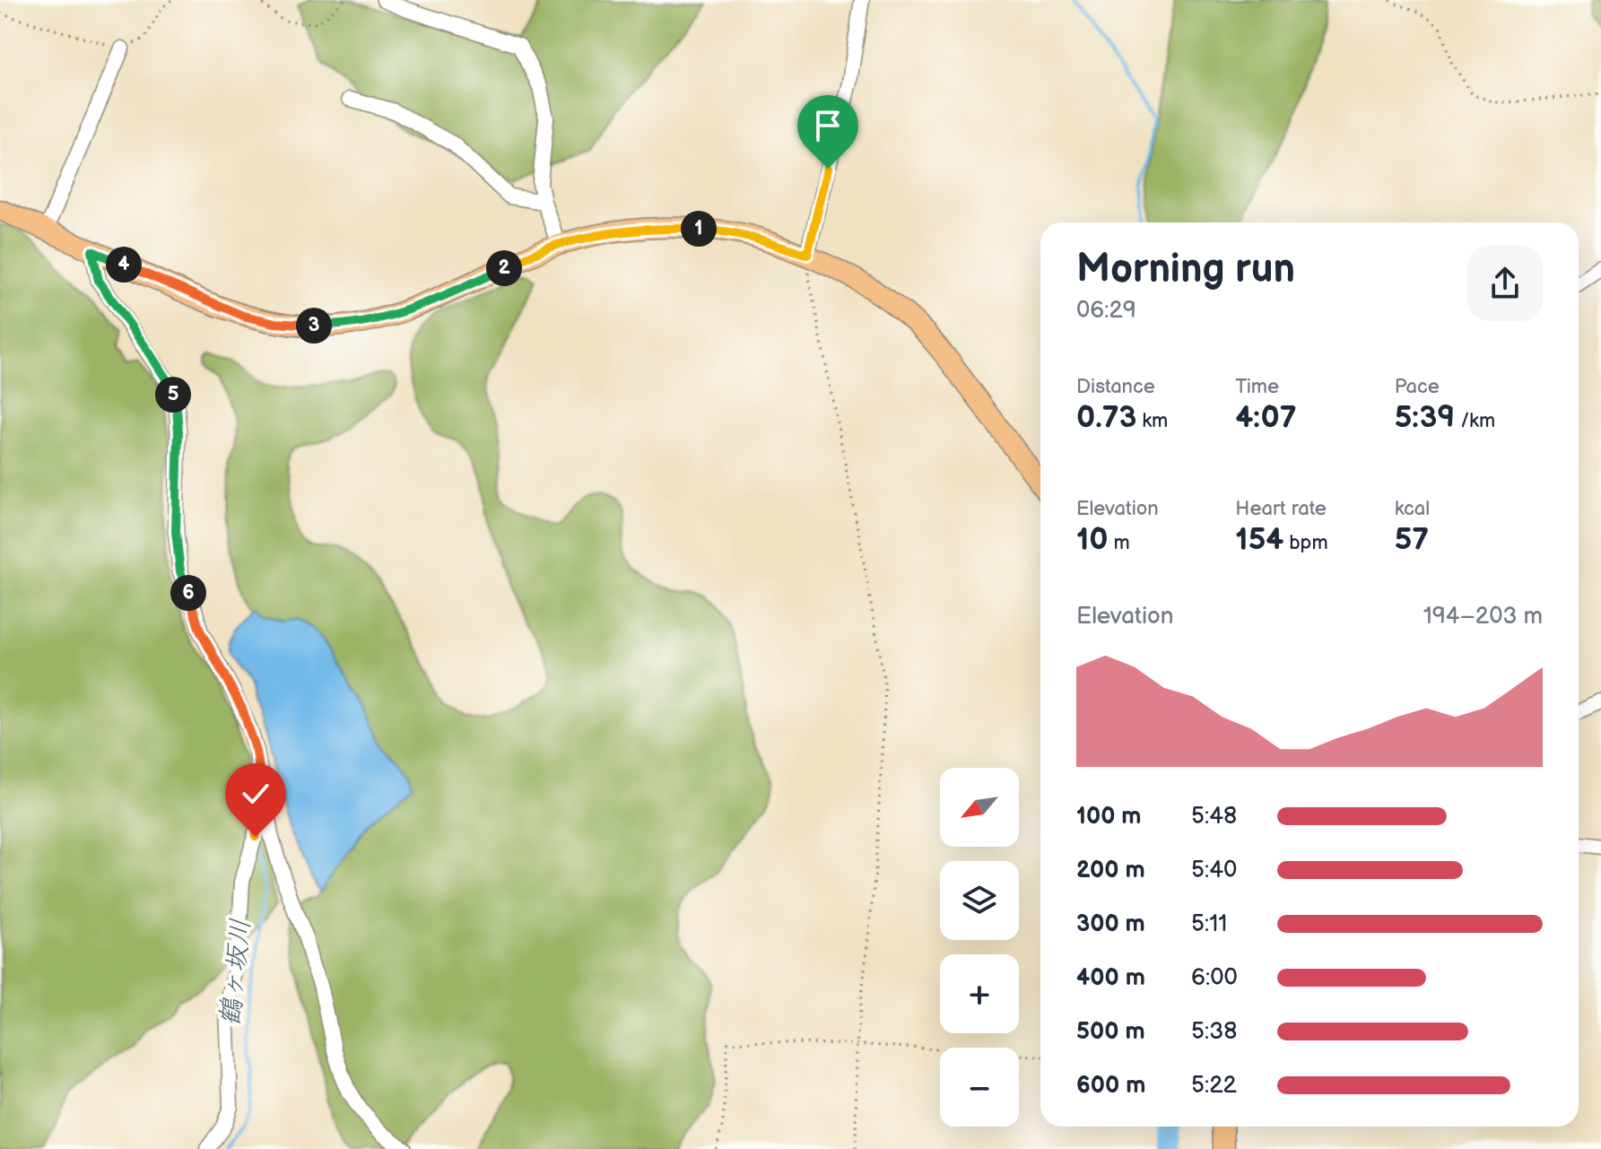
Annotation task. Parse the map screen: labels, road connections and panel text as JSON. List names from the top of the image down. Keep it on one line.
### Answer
{"water":["鶴ヶ坂川"],"north":"bottom left","page":{"pins":["1","4","2","3","5","6"],"heading":["Morning run","06:29"],"stats":[["Distance","0.73 km"],["Time","4:07"],["Pace","5:39 /km"],["Elevation","10 m"],["Heart rate","154 bpm"],["kcal","57"]],"chart":["Elevation","194–203 m"],"map_buttons":["+","−"],"list":[{"name":"100 m","note":"5:48"},{"name":"200 m","note":"5:40"},{"name":"300 m","note":"5:11"},{"name":"400 m","note":"6:00"},{"name":"500 m","note":"5:38"},{"name":"600 m","note":"5:22"}]}}
